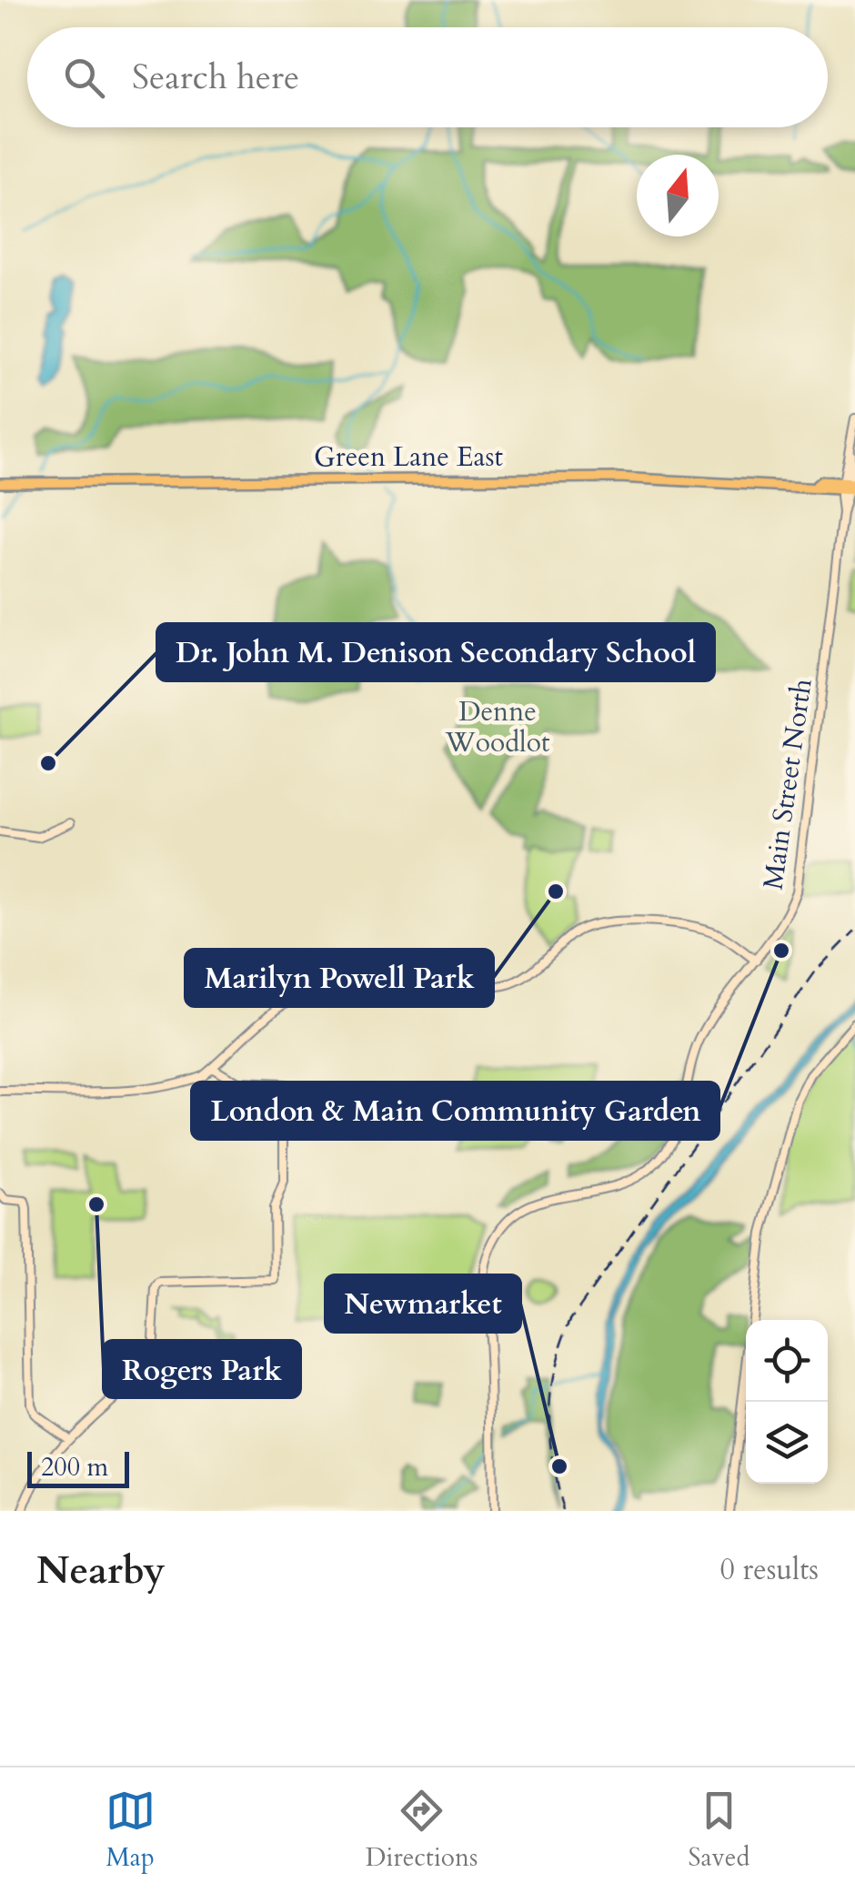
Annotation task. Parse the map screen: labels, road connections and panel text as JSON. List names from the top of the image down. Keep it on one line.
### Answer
{"streets":{"main road":["Green Lane East"],"street":["Main Street North"]},"crossings":[["Green Lane East","Main Street North"]],"parks":["Denne Woodlot"],"places":["Dr. John M. Denison Secondary School","Marilyn Powell Park","London & Main Community Garden","Rogers Park","Newmarket"],"scale_bar":"200 m","north":"top","page":{"search":"Search here","scale":"200 m","heading":["Nearby","0 results"],"nav":["Map","Directions","Saved"]}}
